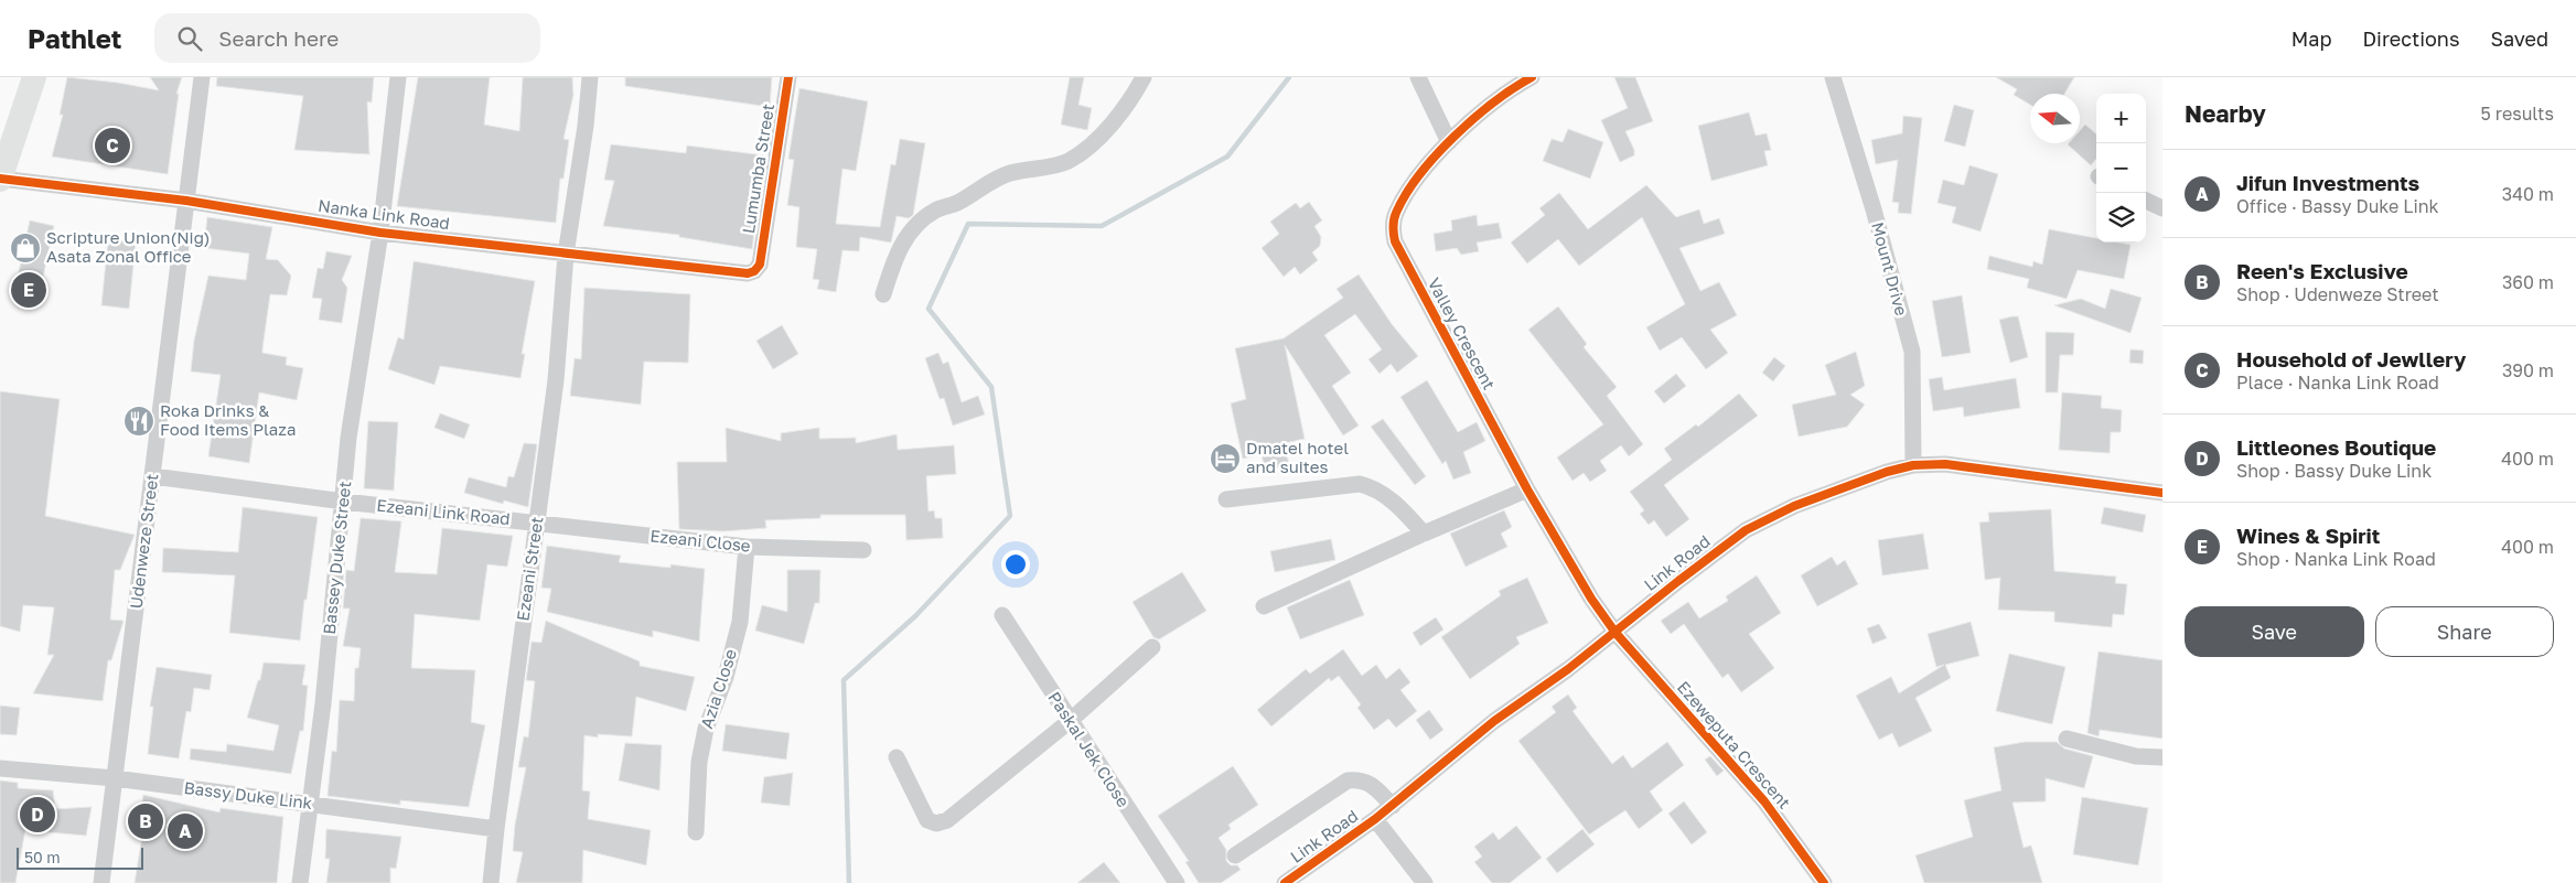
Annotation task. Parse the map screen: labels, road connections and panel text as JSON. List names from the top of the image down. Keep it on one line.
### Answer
{"streets":{"street":["Lumumba Street","Nanka Link Road","Mount Drive","Valley Crescent","Ezeani Link Road","Udenweze Street","Ezeani Close","Bassey Duke Street","Link Road","Ezeani Street","Azia Close","Ezeweputa Crescent","Paskal Jek Close","Bassy Duke Link"]},"crossings":[["Lumumba Street","Nanka Link Road"],["Nanka Link Road","Udenweze Street"],["Nanka Link Road","Bassey Duke Street"],["Nanka Link Road","Ezeani Street"],["Mount Drive","Link Road"],["Valley Crescent","Link Road"],["Valley Crescent","Ezeweputa Crescent"],["Ezeani Link Road","Udenweze Street"],["Ezeani Link Road","Ezeani Close"],["Ezeani Link Road","Bassey Duke Street"],["Ezeani Link Road","Ezeani Street"],["Udenweze Street","Bassy Duke Link"],["Ezeani Close","Ezeani Street"],["Ezeani Close","Azia Close"],["Bassey Duke Street","Bassy Duke Link"],["Link Road","Ezeweputa Crescent"],["Ezeani Street","Bassy Duke Link"]],"places":{"shop":["Scripture Union(Nig) Asata Zonal Office"],"restaurant":["Roka Drinks & Food Items Plaza"],"hotel":["Dmatel hotel and suites"]},"scale_bar":"50 m","north":"left","page":{"header":"Pathlet","search":"Search here","nav":["Map","Directions","Saved"],"heading":["Nearby","5 results"],"map_buttons":["+","−"],"pins":["C","E","D","B","A"],"list":[{"mark":"A","name":"Jifun Investments","note":"Office · Bassy Duke Link","value":"340 m"},{"mark":"B","name":"Reen's Exclusive","note":"Shop · Udenweze Street","value":"360 m"},{"mark":"C","name":"Household of Jewllery","note":"Place · Nanka Link Road","value":"390 m"},{"mark":"D","name":"Littleones Boutique","note":"Shop · Bassy Duke Link","value":"400 m"},{"mark":"E","name":"Wines & Spirit","note":"Shop · Nanka Link Road","value":"400 m"}],"buttons":["Save","Share"],"scale":"50 m"}}
